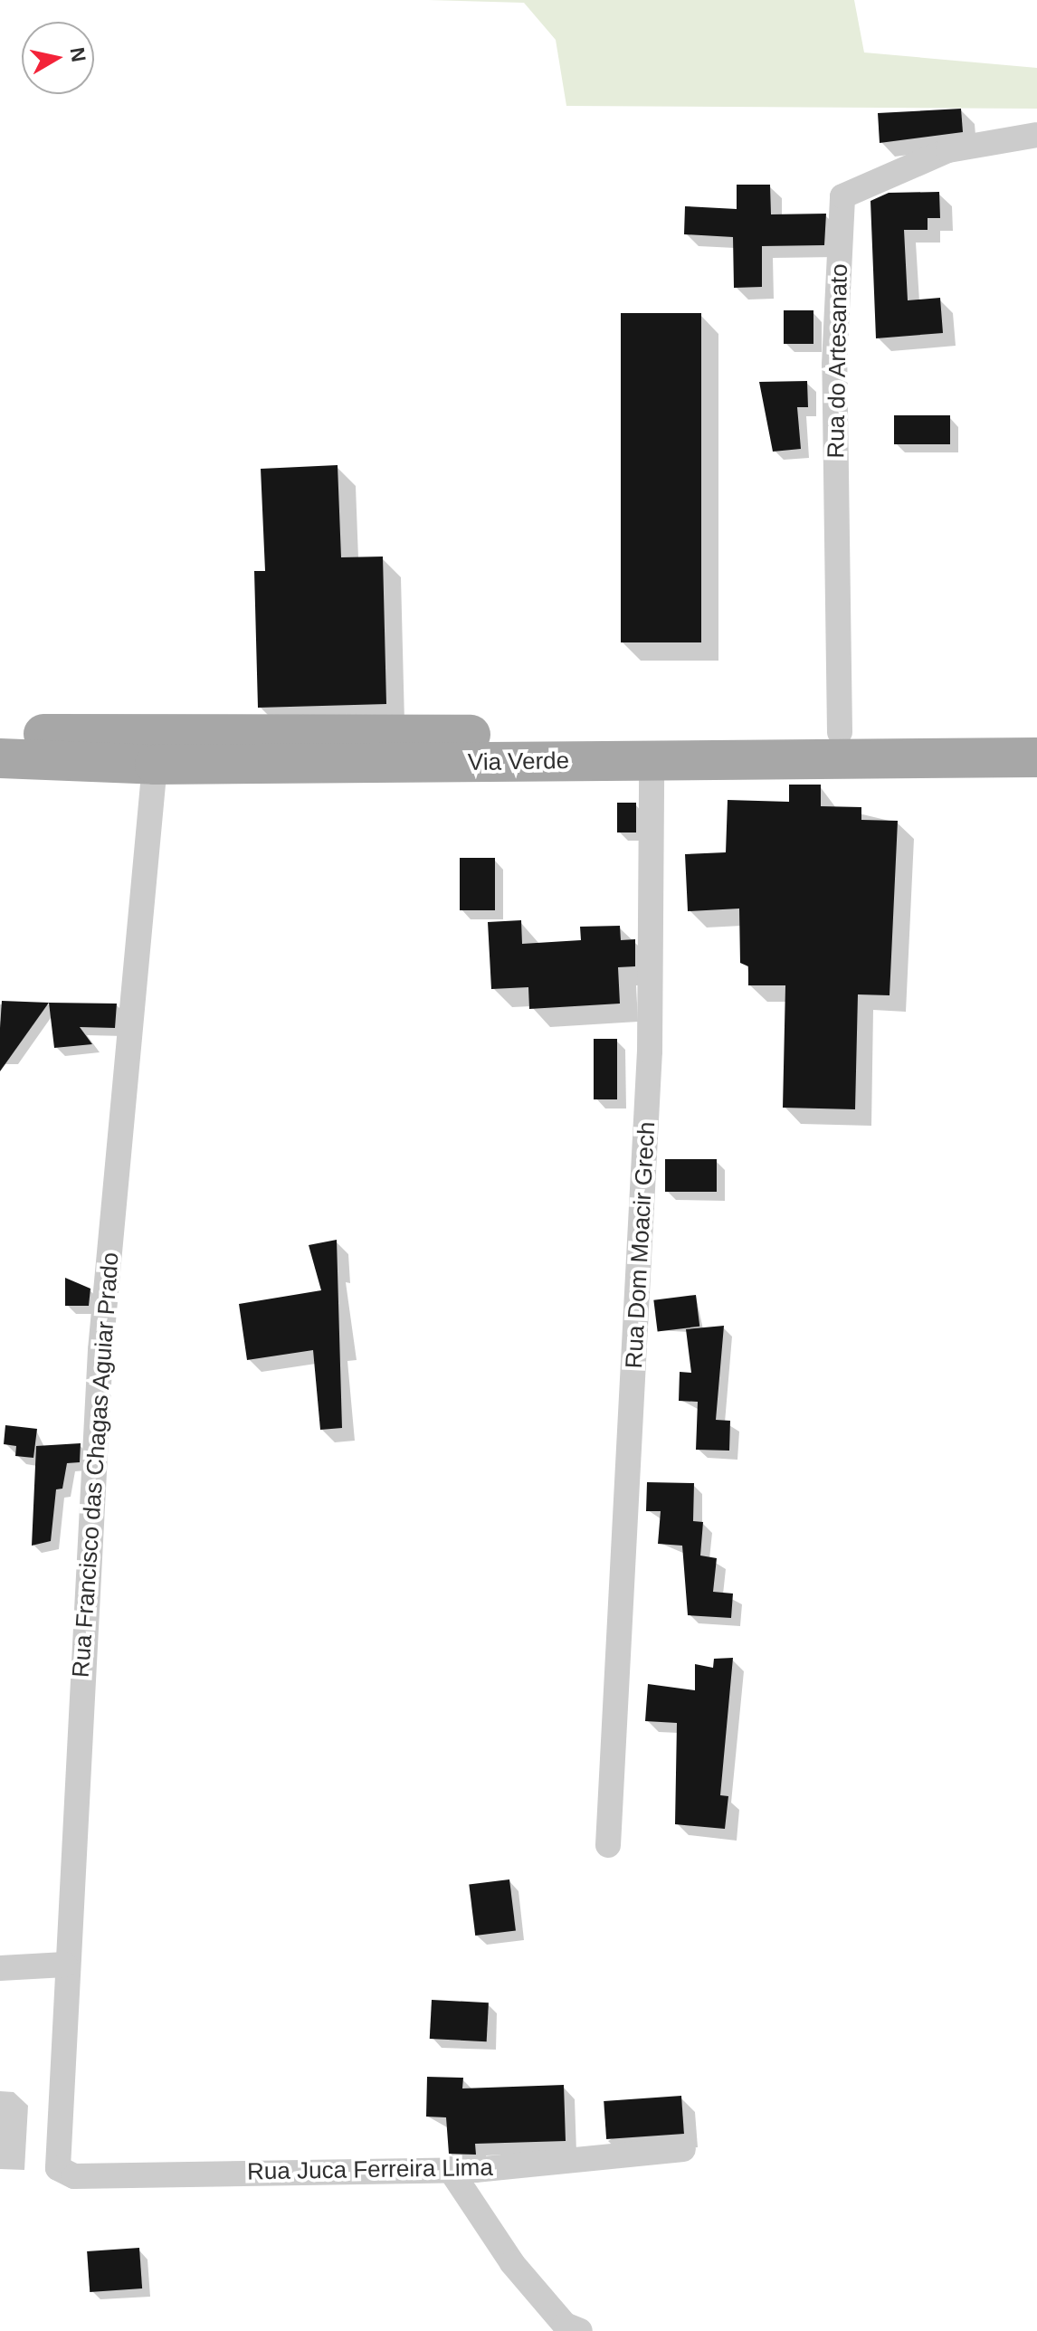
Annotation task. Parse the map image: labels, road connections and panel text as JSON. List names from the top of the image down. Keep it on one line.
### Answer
{"streets":{"main road":["Via Verde"],"street":["Rua do Artesanato","Rua Dom Moacir Grech","Rua Francisco das Chagas Aguiar Prado","Rua Juca Ferreira Lima"]},"crossings":[["Rua do Artesanato","Via Verde"],["Via Verde","Rua Dom Moacir Grech"],["Via Verde","Rua Francisco das Chagas Aguiar Prado"],["Rua Francisco das Chagas Aguiar Prado","Rua Juca Ferreira Lima"]],"north":"right"}
